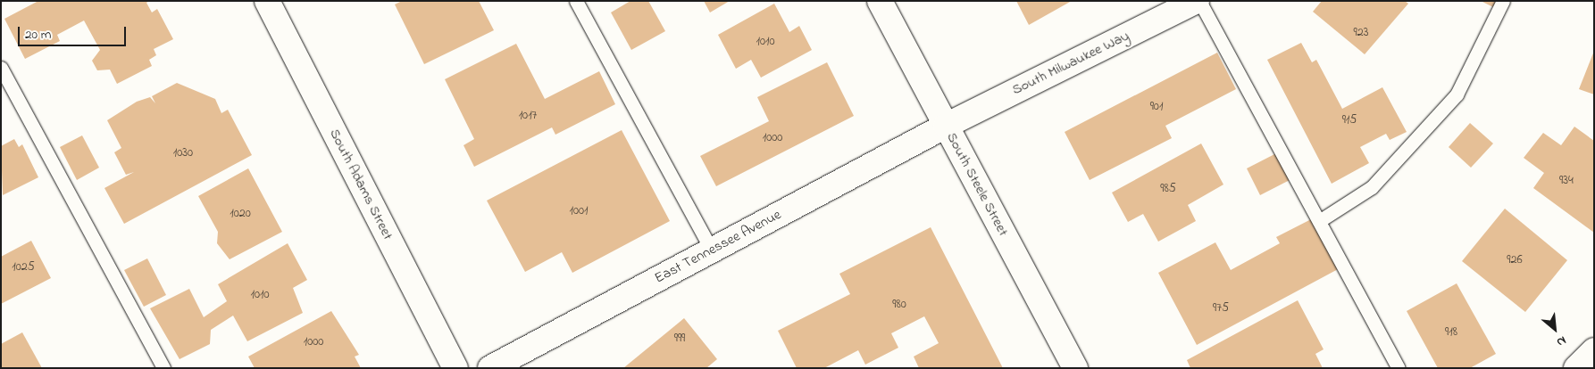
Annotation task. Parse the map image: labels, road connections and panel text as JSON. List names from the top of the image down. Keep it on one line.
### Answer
{"streets":{"street":["South Milwaukee Way","South Adams Street","South Steele Street","East Tennessee Avenue"]},"crossings":[["South Milwaukee Way","South Steele Street"],["South Milwaukee Way","East Tennessee Avenue"],["South Steele Street","East Tennessee Avenue"]],"house_numbers":["923","1010","901","1017","915","1000","1030","934","985","1001","1020","926","1025","1010","980","975","918","999","1000"],"scale_bar":"20 m","north":"bottom right"}
